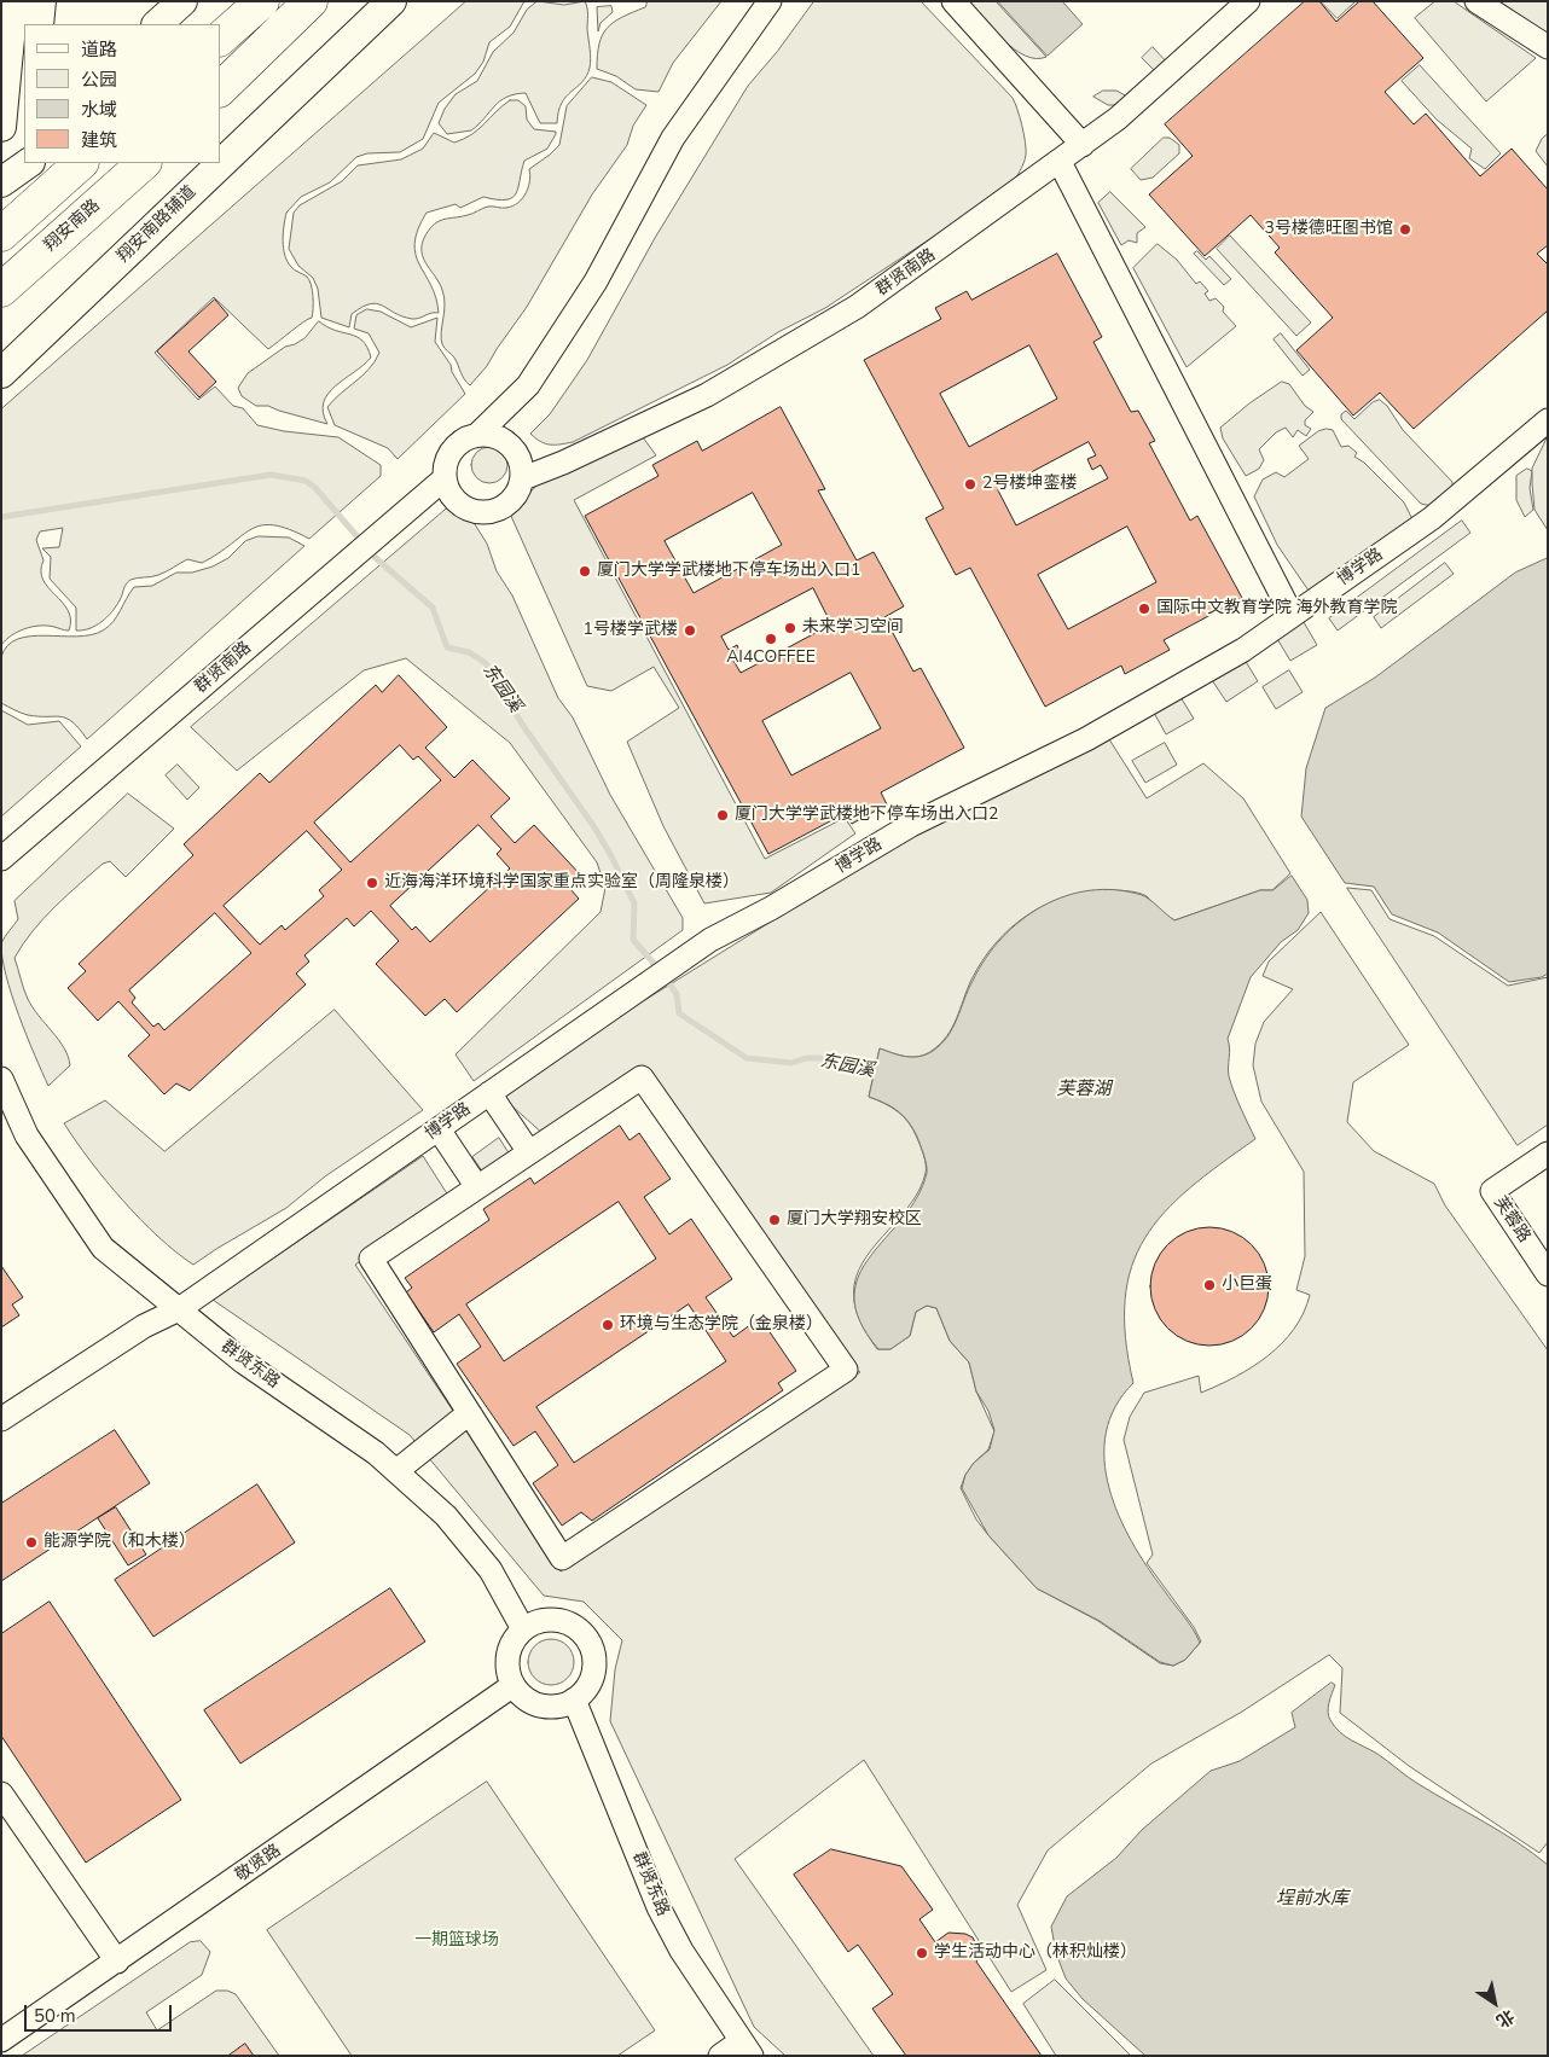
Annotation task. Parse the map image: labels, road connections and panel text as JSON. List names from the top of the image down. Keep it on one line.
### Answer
{"streets":{"highway":["翔安南路"],"main road":["翔安南路辅道"],"street":["群贤南路","博学路","芙蓉路","群贤东路","敬贤路"]},"crossings":[["博学路","群贤东路"],["群贤东路","敬贤路"]],"water":["东园溪","芙蓉湖","埕前水库"],"parks":["一期篮球场"],"places":["3号楼德旺图书馆","2号楼坤銮楼","厦门大学学武楼地下停车场出入口1","国际中文教育学院 海外教育学院","未来学习空间","1号楼学武楼","AI4COFFEE","厦门大学学武楼地下停车场出入口2","近海海洋环境科学国家重点实验室（周隆泉楼）","厦门大学翔安校区","小巨蛋","环境与生态学院（金泉楼）","能源学院（和木楼）","学生活动中心（林积灿楼）"],"legend":["道路","公园","水域","建筑"],"scale_bar":"50 m","north":"bottom right"}
